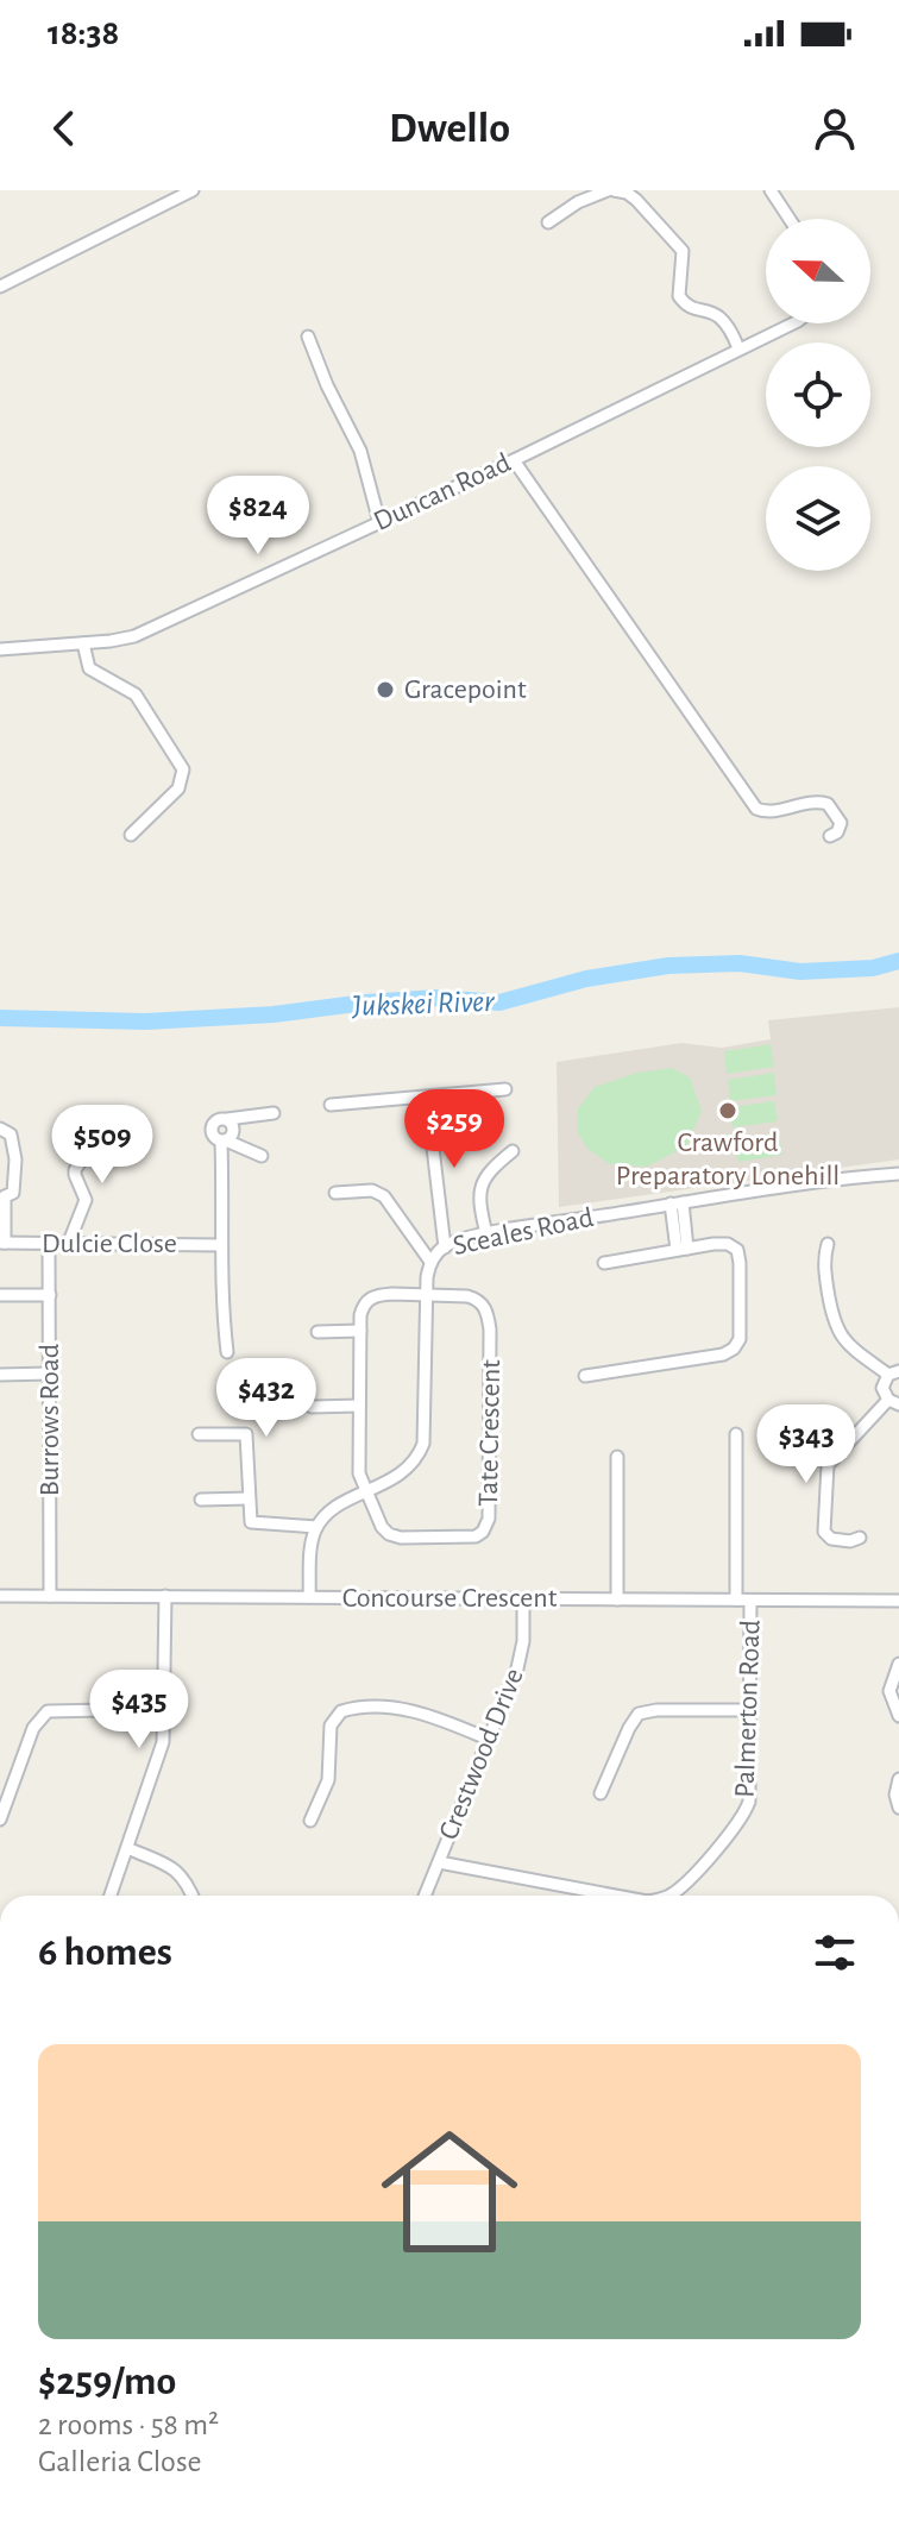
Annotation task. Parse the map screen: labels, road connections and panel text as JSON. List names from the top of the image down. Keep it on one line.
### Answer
{"streets":{"street":["Duncan Road","Sceales Road","Dulcie Close","Burrows Road","Tate Crescent","Concourse Crescent","Palmerton Road","Crestwood Drive"]},"crossings":[["Sceales Road","Tate Crescent"],["Dulcie Close","Burrows Road"],["Burrows Road","Concourse Crescent"],["Concourse Crescent","Palmerton Road"],["Concourse Crescent","Crestwood Drive"],["Palmerton Road","Crestwood Drive"]],"water":["Jukskei River"],"places":["Gracepoint","Crawford Preparatory Lonehill"],"north":"left","page":{"status":"18:38","header":"Dwello","price":["$824","$259","$509","$432","$343","$435"],"heading":"6 homes","list":[{"name":"$259/mo","note":"2 rooms · 58 m² · Galleria Close"}]}}
